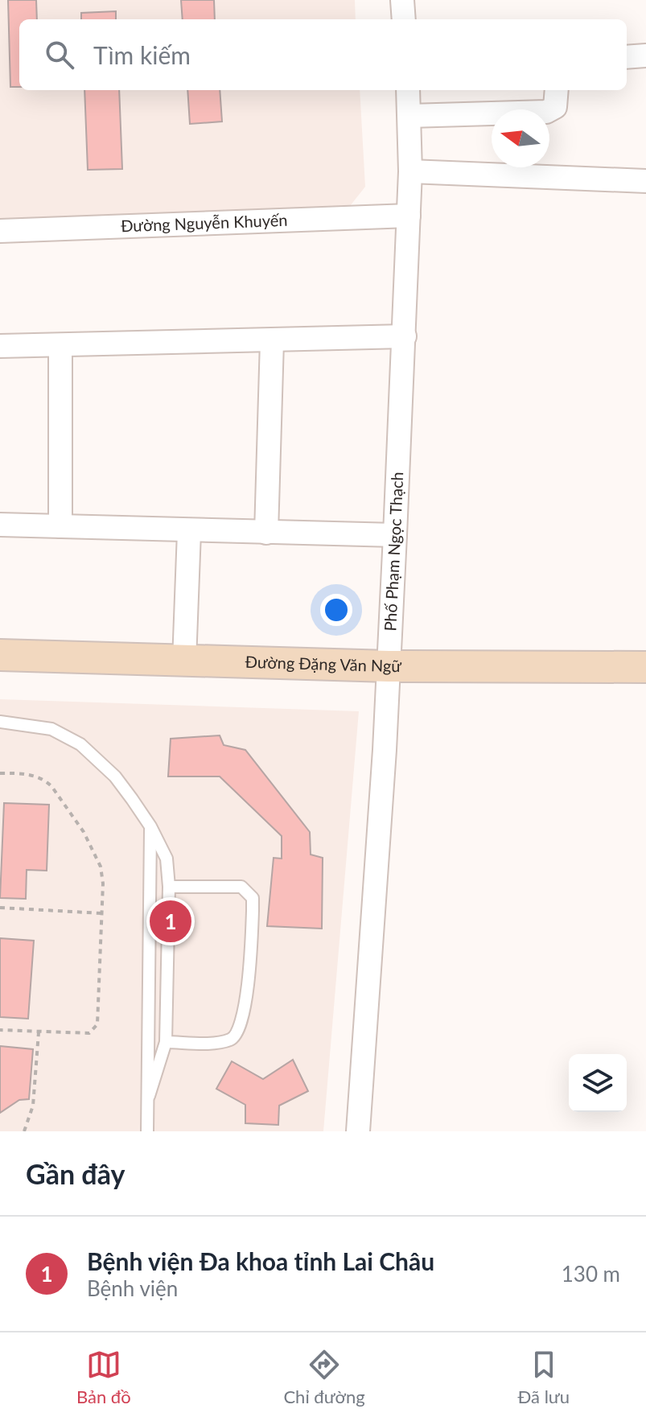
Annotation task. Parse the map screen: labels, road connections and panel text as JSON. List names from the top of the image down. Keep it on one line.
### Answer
{"streets":{"main road":["Đường Đặng Văn Ngữ"],"street":["Đường Nguyễn Khuyến","Phố Phạm Ngọc Thạch"]},"crossings":[["Đường Nguyễn Khuyến","Phố Phạm Ngọc Thạch"],["Phố Phạm Ngọc Thạch","Đường Đặng Văn Ngữ"]],"north":"left","page":{"search":"Tìm kiếm","pins":"1","heading":"Gần đây","list":[{"mark":"1","name":"Bệnh viện Đa khoa tỉnh Lai Châu","note":"Bệnh viện","value":"130 m"}],"nav":["Bản đồ","Chỉ đường","Đã lưu"]}}
